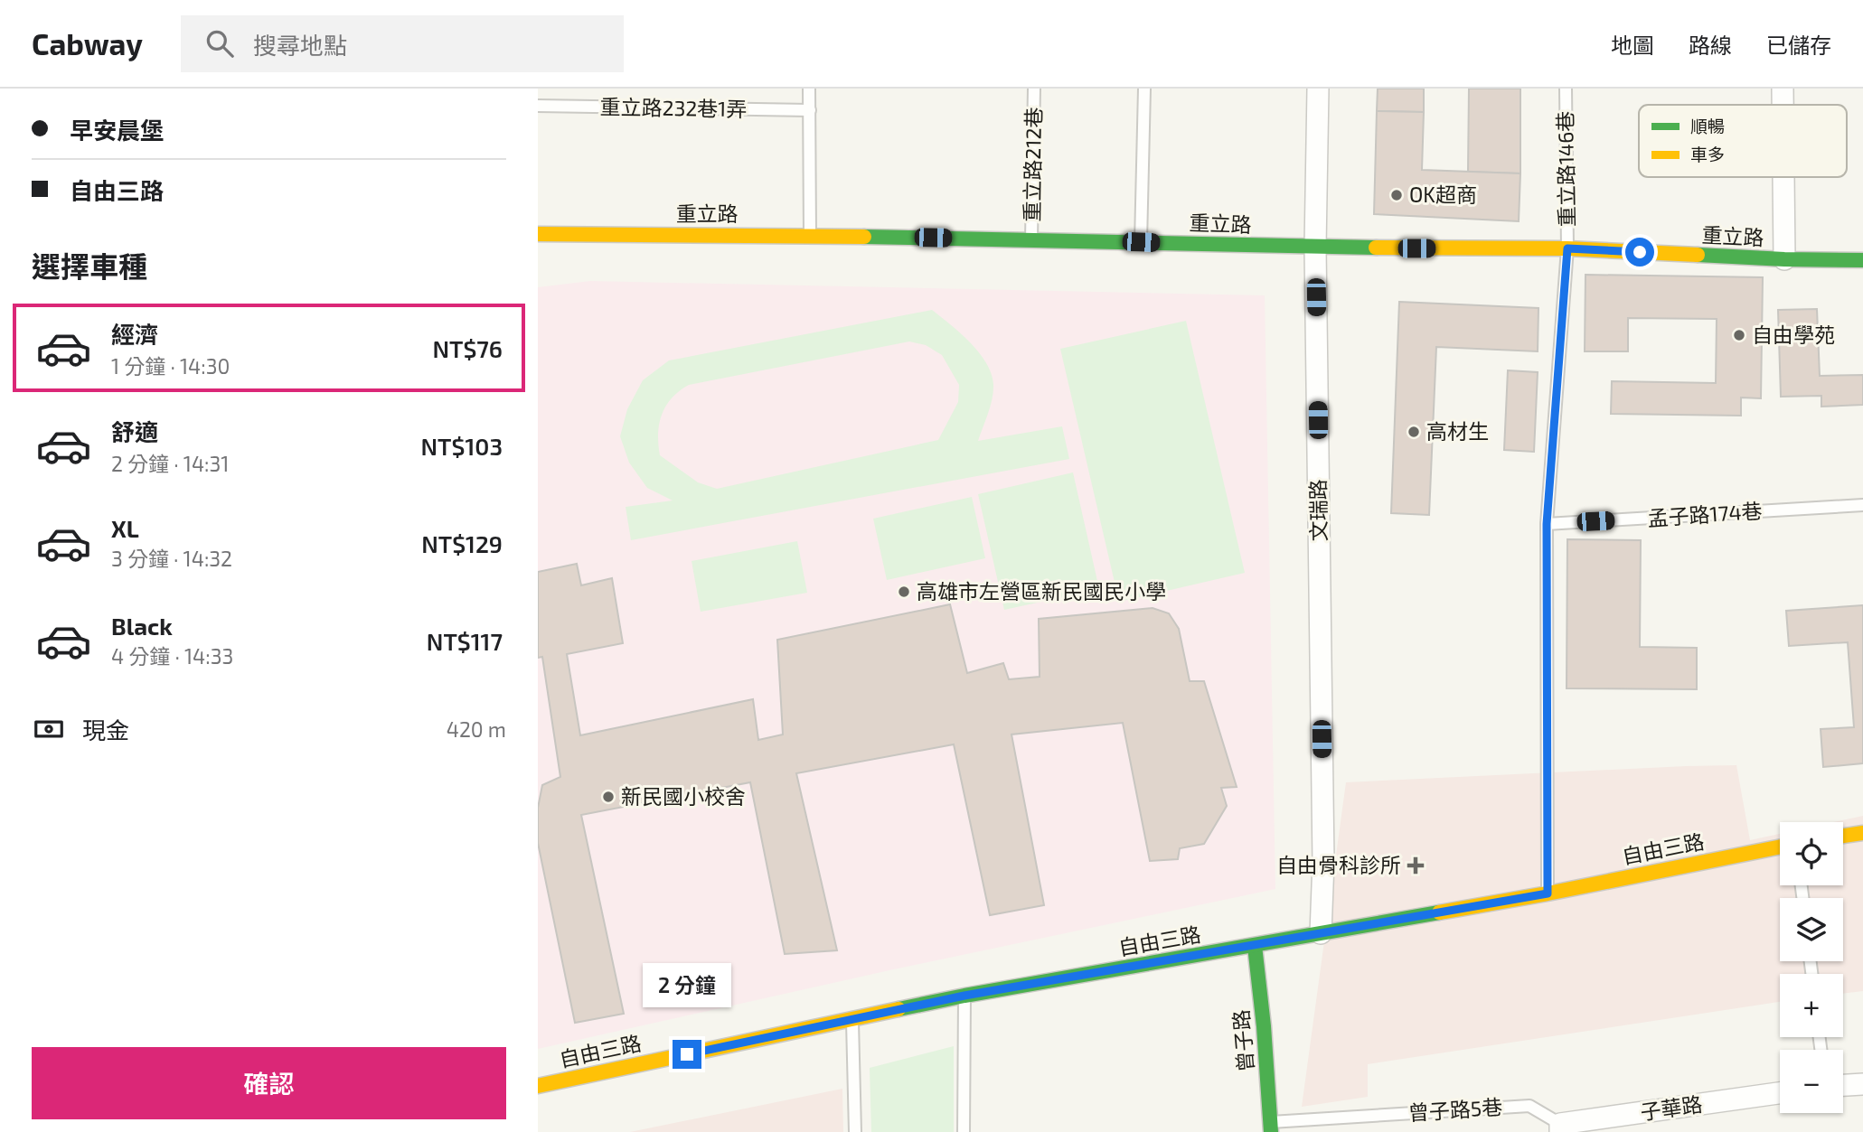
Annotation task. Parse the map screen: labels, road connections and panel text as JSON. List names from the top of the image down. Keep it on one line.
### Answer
{"streets":{"street":["重立路","文瑞路","自由三路","曾子路","子華路"],"lane":["重立路232巷1弄","重立路212巷","重立路146巷","孟子路174巷","曾子路5巷"]},"crossings":[["重立路212巷","重立路"],["重立路146巷","重立路"],["重立路146巷","孟子路174巷"],["重立路146巷","自由三路"],["重立路","文瑞路"],["文瑞路","自由三路"],["自由三路","曾子路"],["曾子路","曾子路5巷"],["子華路","曾子路5巷"]],"places":{"other":["OK超商","自由學苑","高材生","高雄市左營區新民國民小學","新民國小校舍"],"health":["自由骨科診所"]},"legend":["順暢","車多"],"page":{"header":"Cabway","search":"搜尋地點","nav":["地圖","路線","已儲存"],"banner":["早安晨堡","自由三路"],"heading":"選擇車種","list":[{"name":"經濟","note":"1 分鐘 · 14:30","value":"NT$76"},{"name":"舒適","note":"2 分鐘 · 14:31","value":"NT$103"},{"name":"XL","note":"3 分鐘 · 14:32","value":"NT$129"},{"name":"Black","note":"4 分鐘 · 14:33","value":"NT$117"}],"pay":["現金","420 m"],"map_buttons":["+","−"],"bubble":"2 分鐘","buttons":"確認"}}
